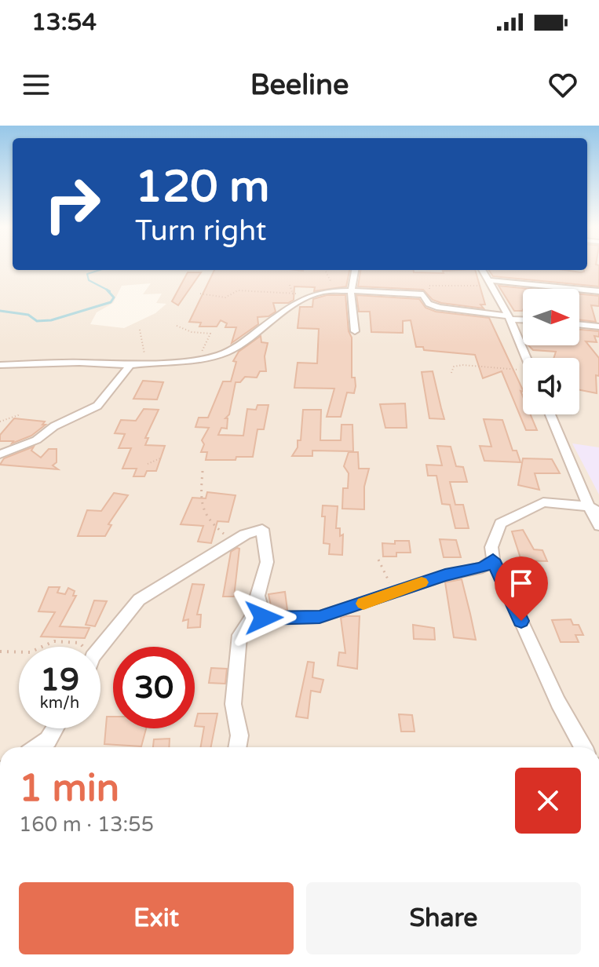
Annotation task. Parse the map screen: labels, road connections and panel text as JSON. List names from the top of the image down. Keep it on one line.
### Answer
{"north":"right","page":{"status":"13:54","header":"Beeline","turn":["120 m","Turn right"],"speed":"19 km/h","limit":"30","heading":["1 min","160 m · 13:55"],"buttons":["Exit","Share"]}}
